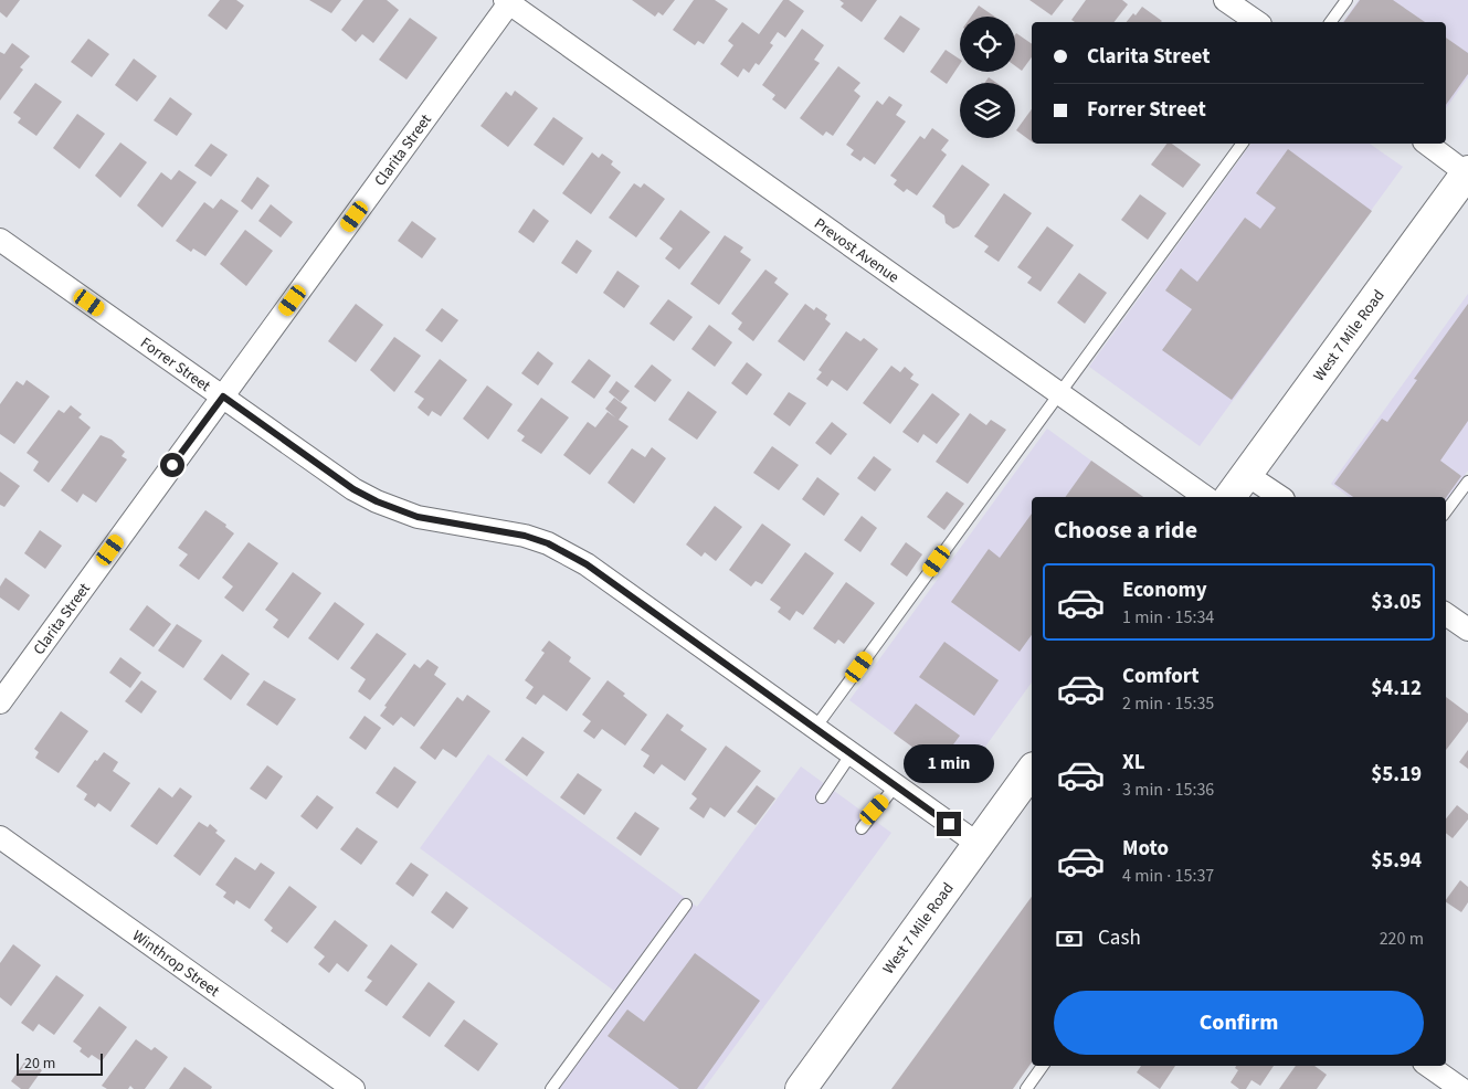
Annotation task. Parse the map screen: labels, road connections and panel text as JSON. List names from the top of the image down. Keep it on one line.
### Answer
{"streets":{"main road":["West 7 Mile Road"],"street":["Clarita Street","Prevost Avenue","Forrer Street","Winthrop Street"]},"crossings":[["Clarita Street","Prevost Avenue"],["Clarita Street","Forrer Street"],["West 7 Mile Road","Forrer Street"]],"scale_bar":"20 m","page":{"banner":["Clarita Street","Forrer Street"],"heading":"Choose a ride","list":[{"name":"Economy","note":"1 min · 15:34","value":"$3.05"},{"name":"Comfort","note":"2 min · 15:35","value":"$4.12"},{"name":"XL","note":"3 min · 15:36","value":"$5.19"},{"name":"Moto","note":"4 min · 15:37","value":"$5.94"}],"bubble":"1 min","pay":["Cash","220 m"],"buttons":"Confirm","scale":"20 m"}}
